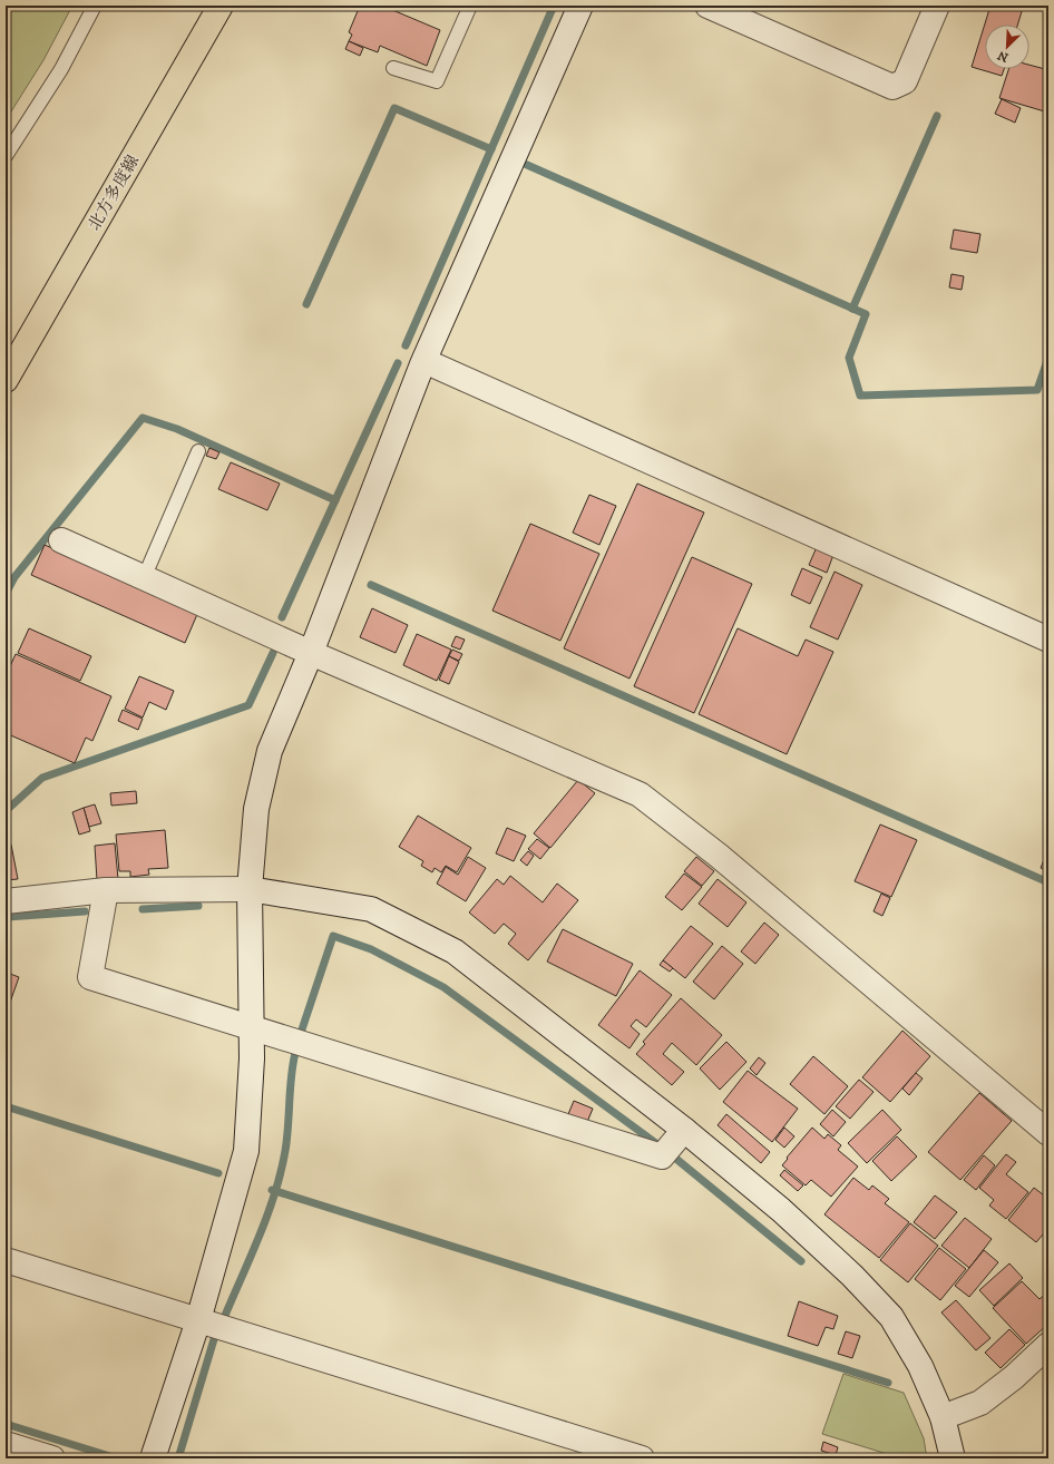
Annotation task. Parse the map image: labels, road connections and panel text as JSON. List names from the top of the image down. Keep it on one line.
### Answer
{"streets":{"main road":["北方多度線"]},"north":"bottom left"}
